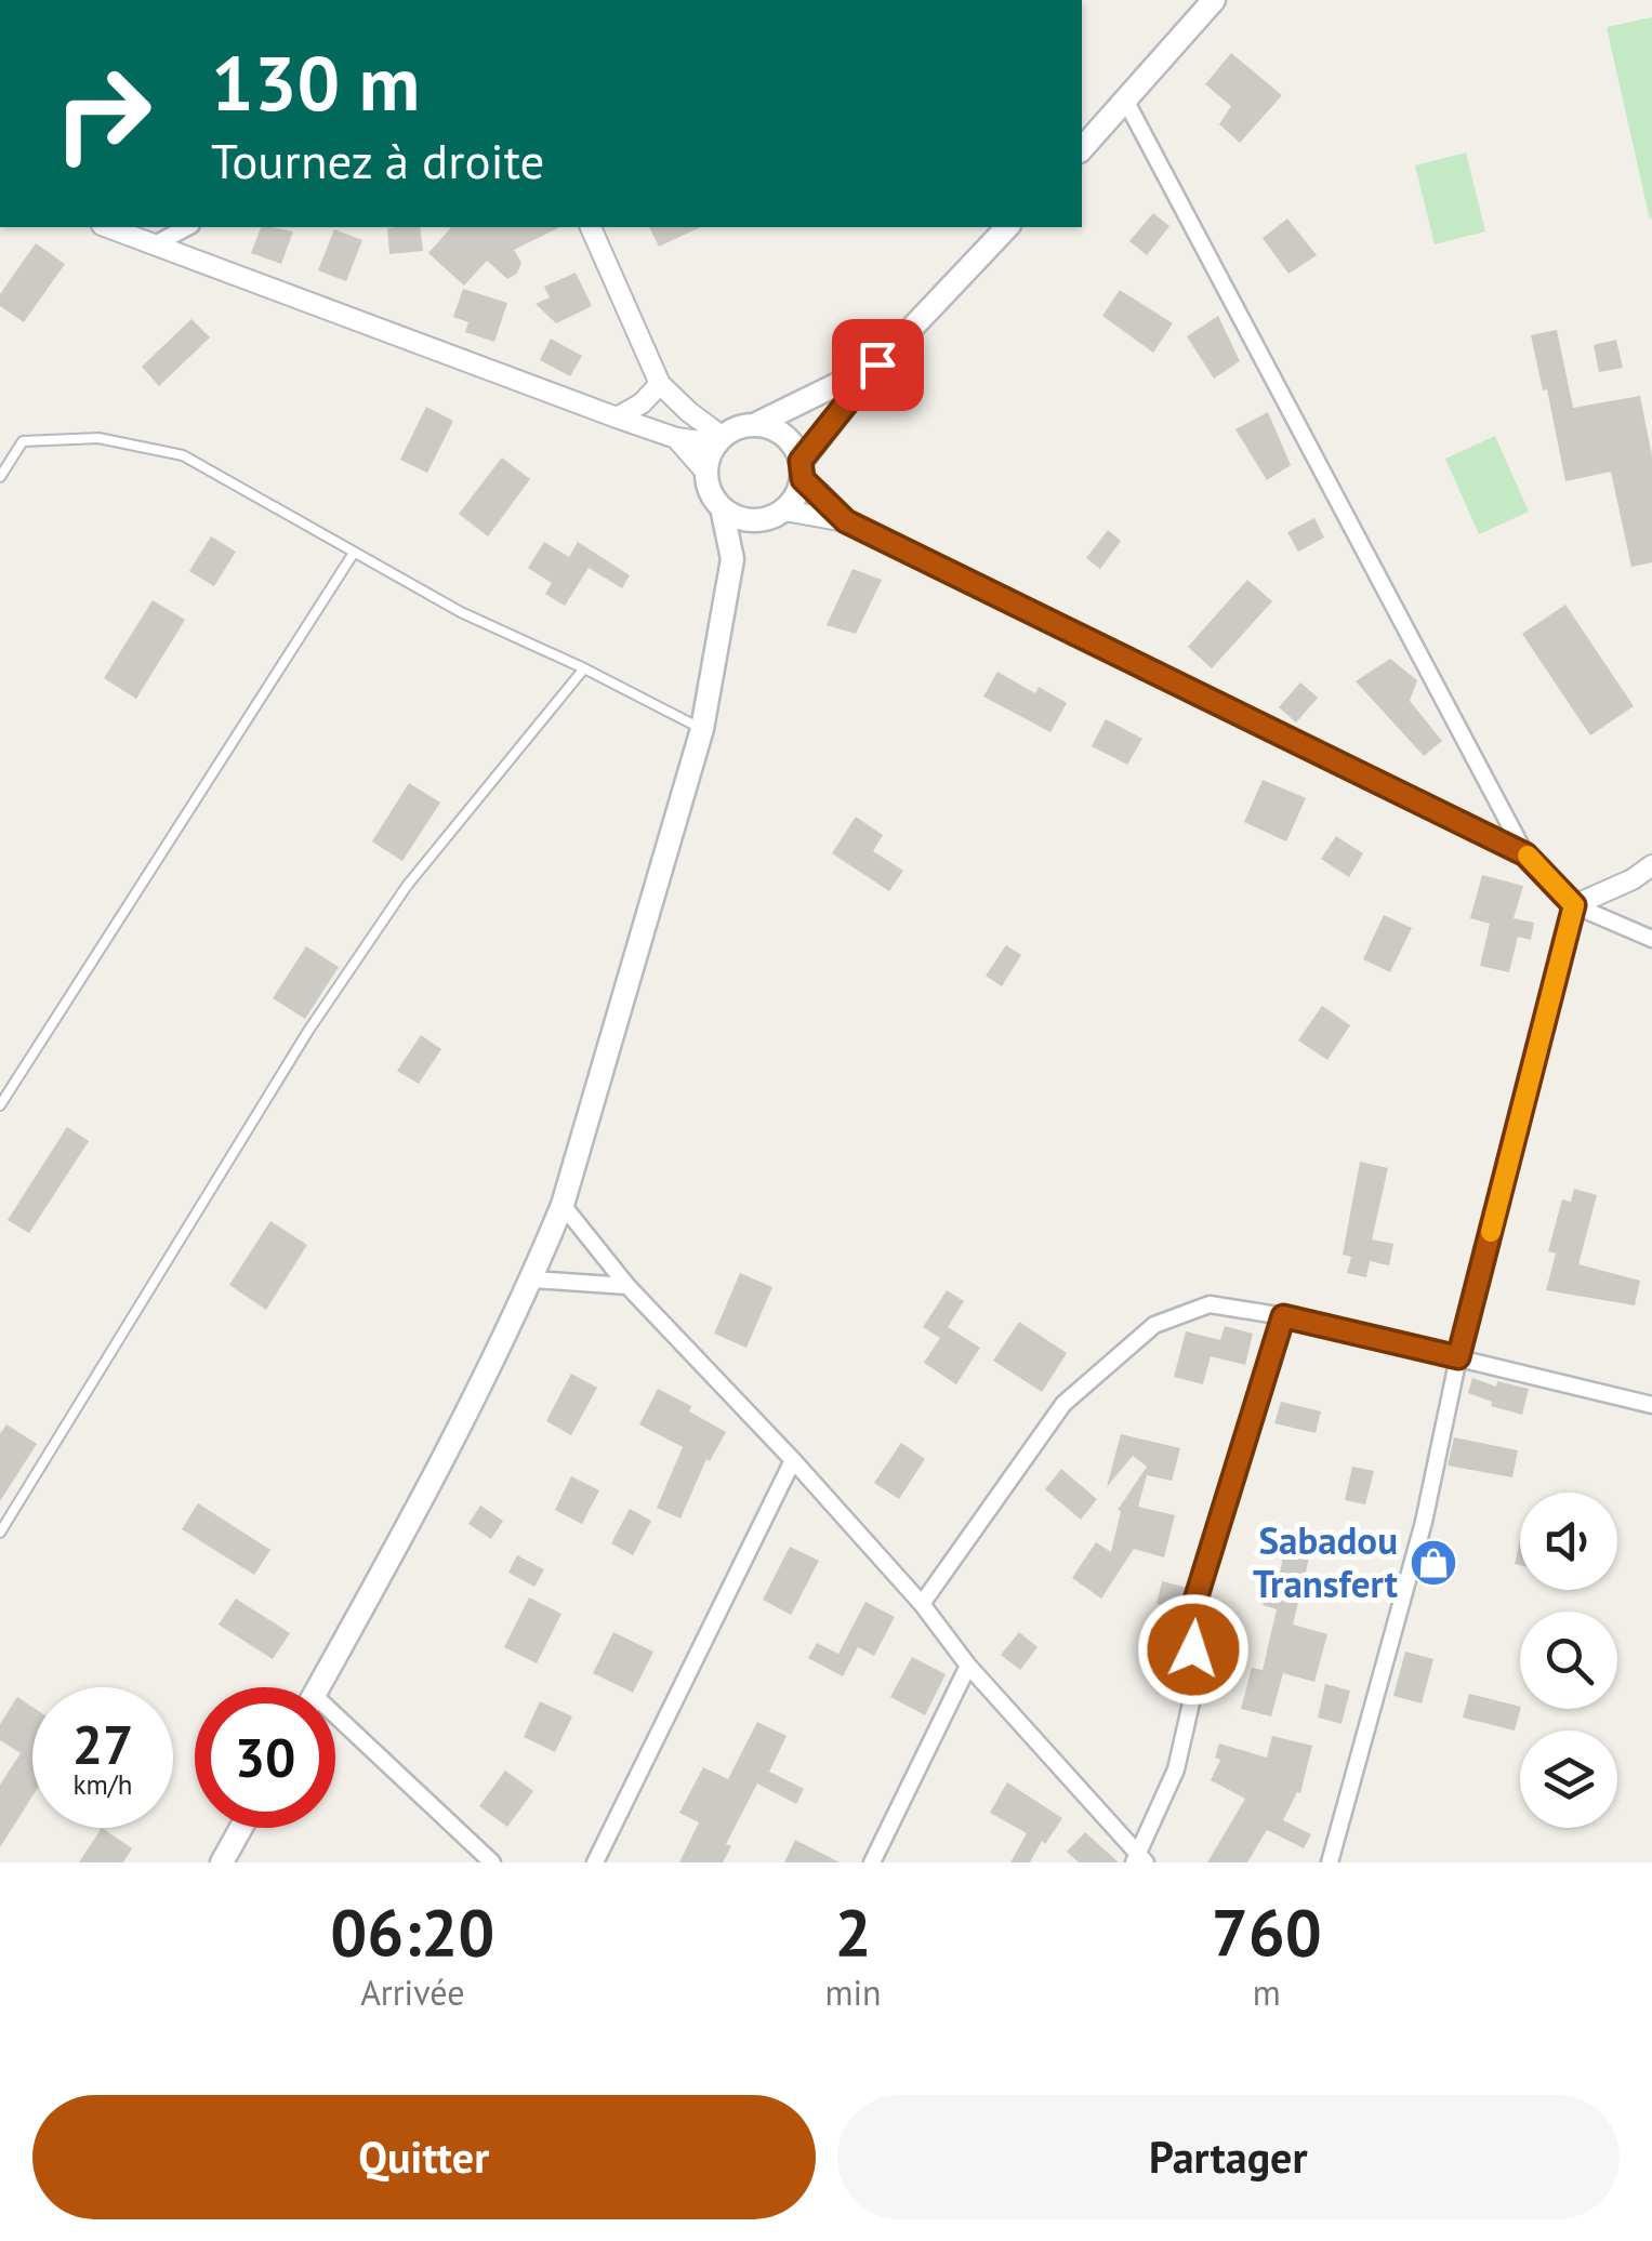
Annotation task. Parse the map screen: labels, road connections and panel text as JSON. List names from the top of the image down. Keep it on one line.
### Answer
{"places":{"shop":["Sabadou Transfert"]},"page":{"turn":["130 m","Tournez à droite"],"speed":"27 km/h","limit":"30","eta":["06:20","Arrivée","2","min","760","m"],"buttons":["Quitter","Partager"]}}
